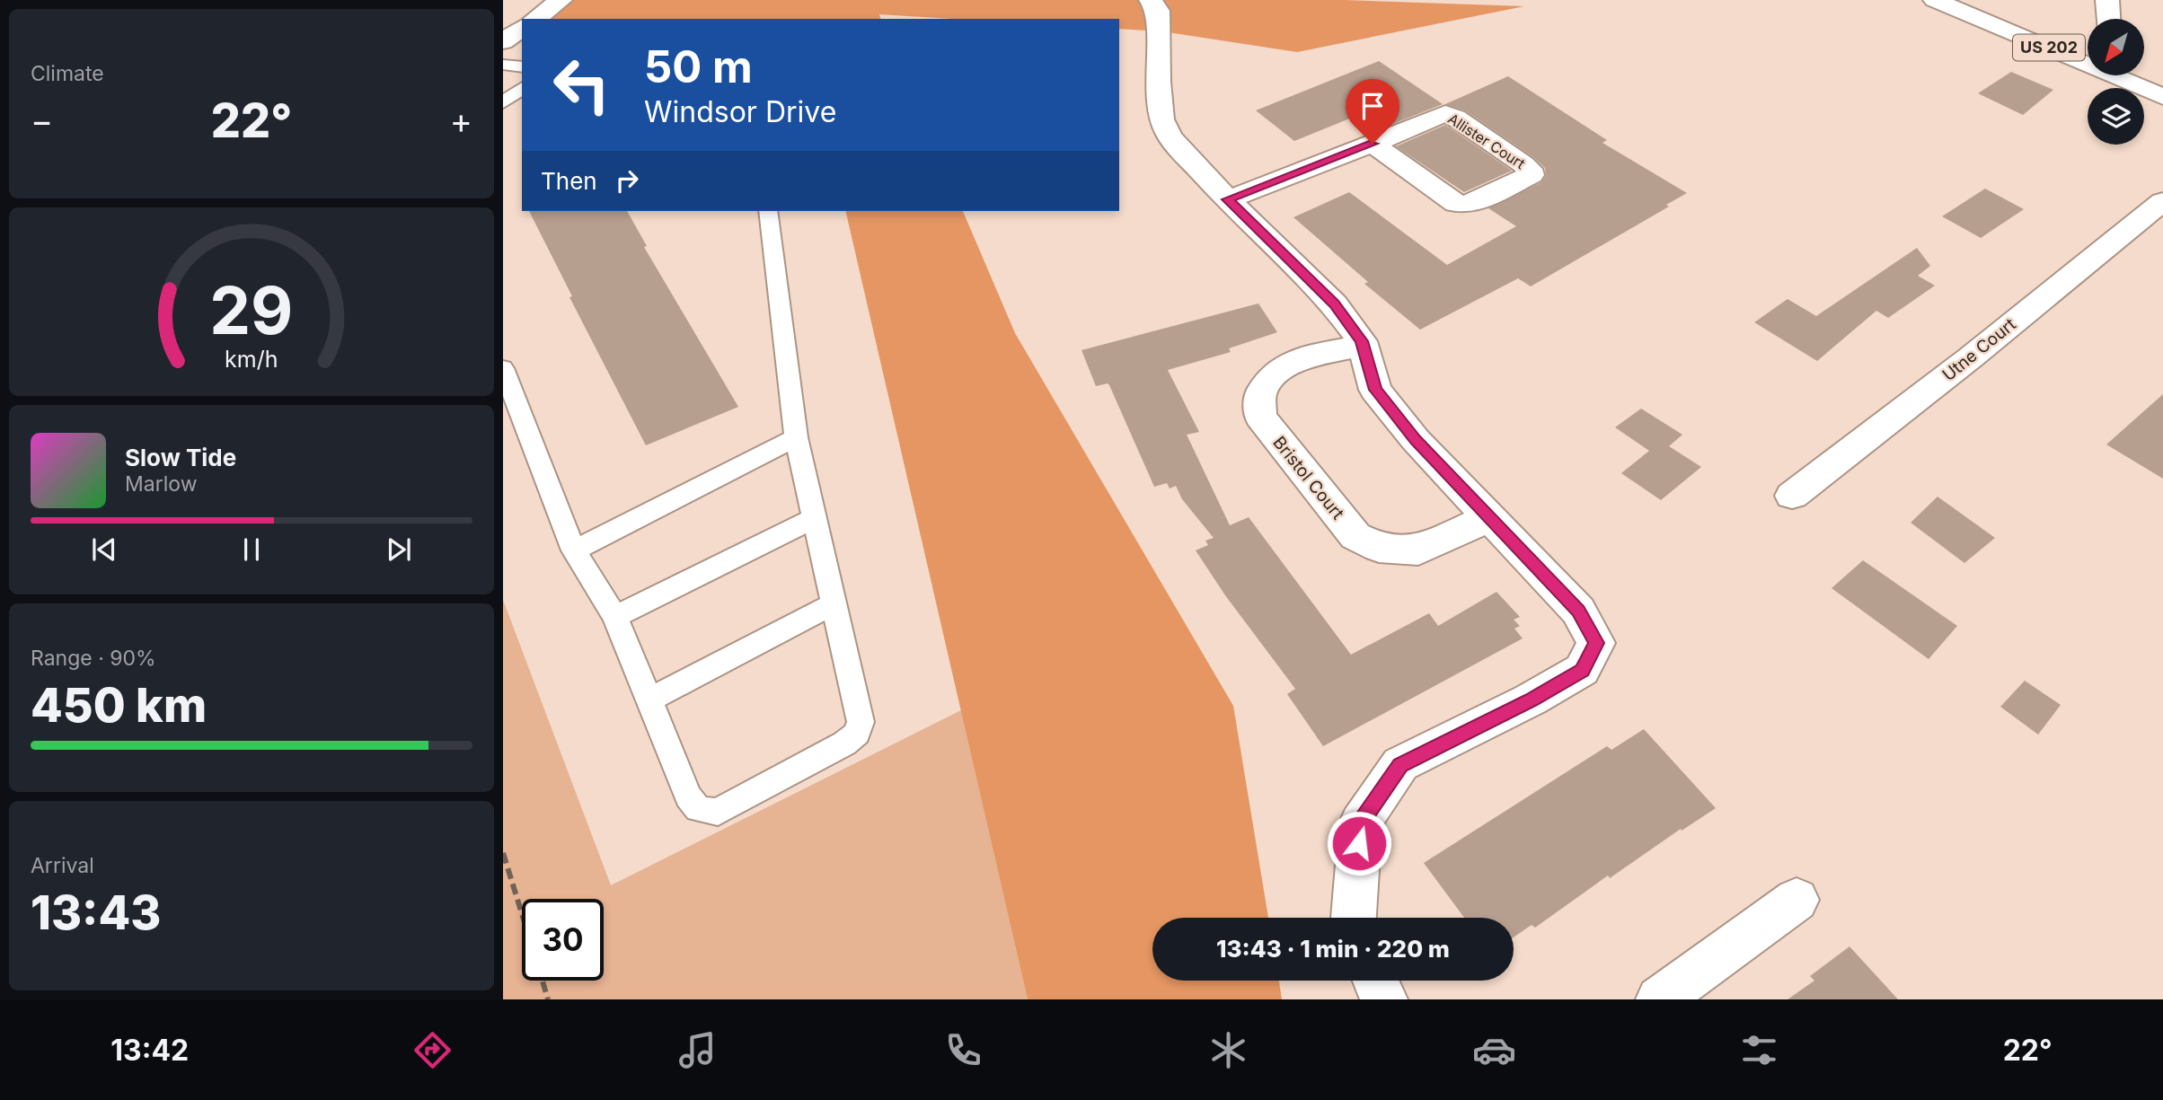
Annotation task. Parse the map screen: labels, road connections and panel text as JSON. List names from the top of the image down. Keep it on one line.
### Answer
{"streets":{"street":["US 202","Allister Court","Utne Court","Bristol Court"]},"north":"bottom left","page":{"tile":["Climate",["Range · 90%","450 km"],["Arrival","13:43"]],"turn":["50 m","Windsor Drive"],"heat":["−","22°","+"],"then":"Then","song":["Slow Tide","Marlow"],"limit":"30","trip":"13:43 · 1 min · 220 m","tabs":["13:42","22°"],"gauge":["29","km/h"]}}
